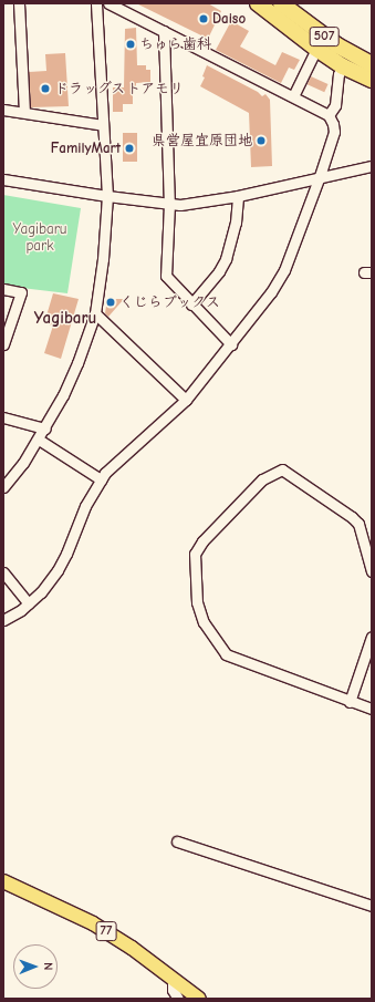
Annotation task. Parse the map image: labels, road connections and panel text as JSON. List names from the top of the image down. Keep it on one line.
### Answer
{"streets":{"highway":["507"],"main road":["77"]},"districts":["Yagibaru"],"parks":["Yagibaru park"],"places":["Daiso","ちゅら歯科","ドラッグストアモリ","県営屋宜原団地","FamilyMart","くじらブックス"],"north":"right"}
